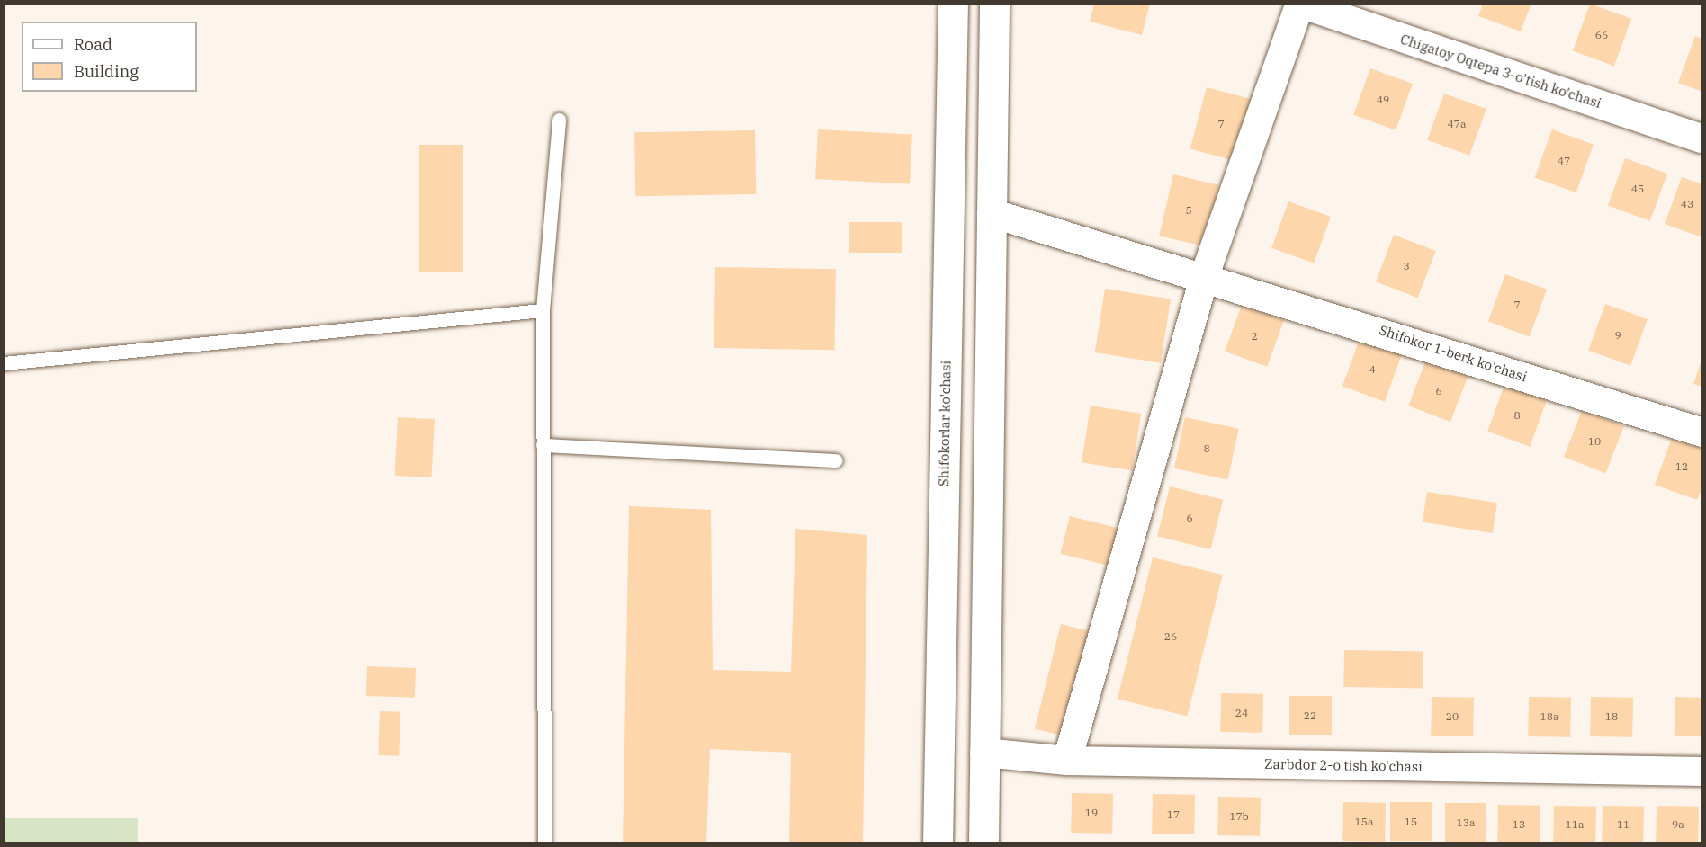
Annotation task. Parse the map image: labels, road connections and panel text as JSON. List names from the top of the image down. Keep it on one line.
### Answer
{"streets":{"main road":["Shifokorlar ko'chasi"],"street":["Chigatoy Oqtepa 3-o'tish ko'chasi","Shifokor 1-berk ko'chasi","Zarbdor 2-o'tish ko'chasi"]},"house_numbers":["66","49","7","47a","47","45","43","5","3","7","9","2","4","6","8","10","8","12","6","26","24","22","20","18a","18","19","17","17b","15a","15","13a","13","11a","11","9a"],"legend":["Road","Building"]}
